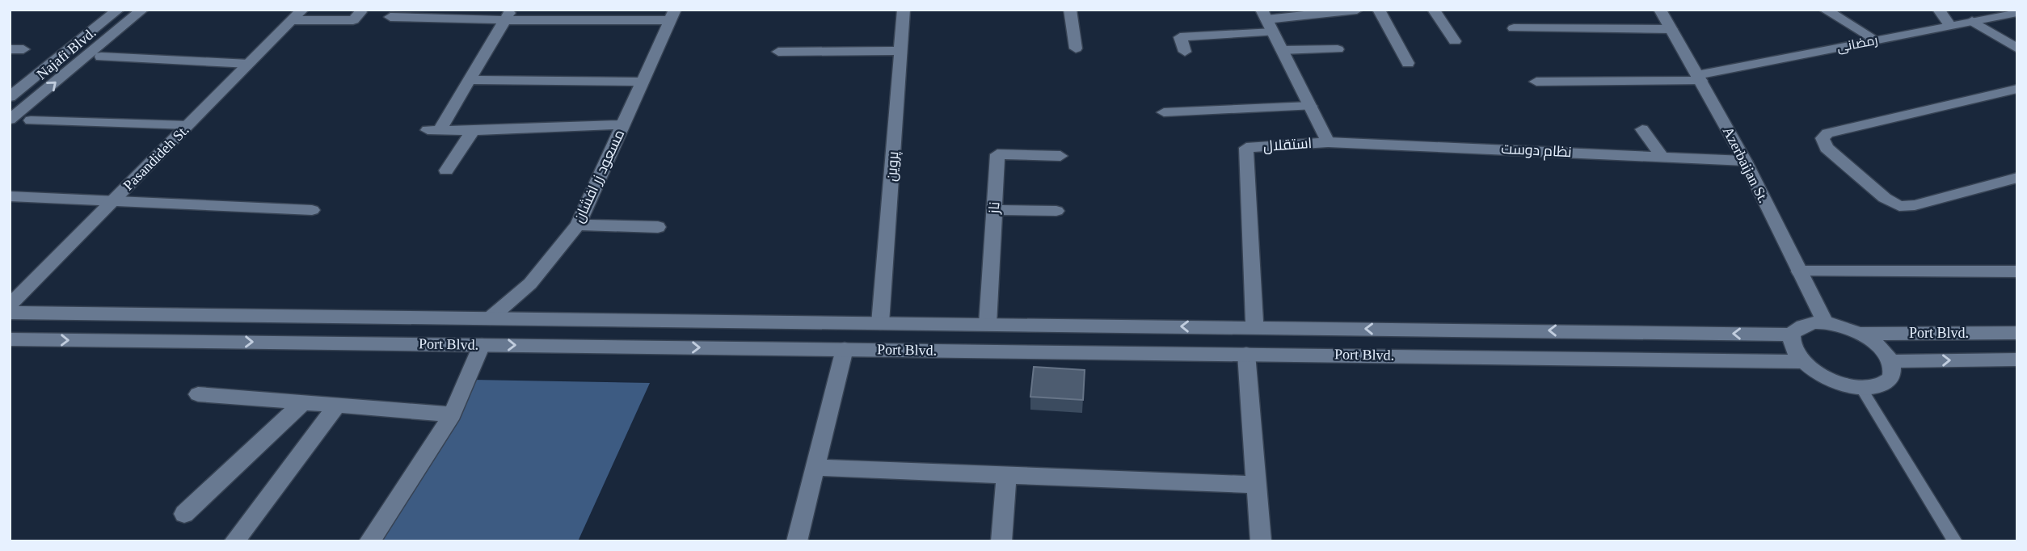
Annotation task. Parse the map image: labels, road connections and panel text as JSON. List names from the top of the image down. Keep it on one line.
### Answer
{"streets":{"street":["رمضانی","Najafi Blvd.","استقلال","نظام دوست","Pasandideh St.","Azerbaijan St.","پروین","مسعود زر افشان","ناز","Port Blvd."]},"crossings":[["رمضانی","Azerbaijan St."],["استقلال","نظام دوست"],["استقلال","Port Blvd."],["نظام دوست","Azerbaijan St."],["پروین","Port Blvd."],["مسعود زر افشان","Port Blvd."],["ناز","Port Blvd."]]}
